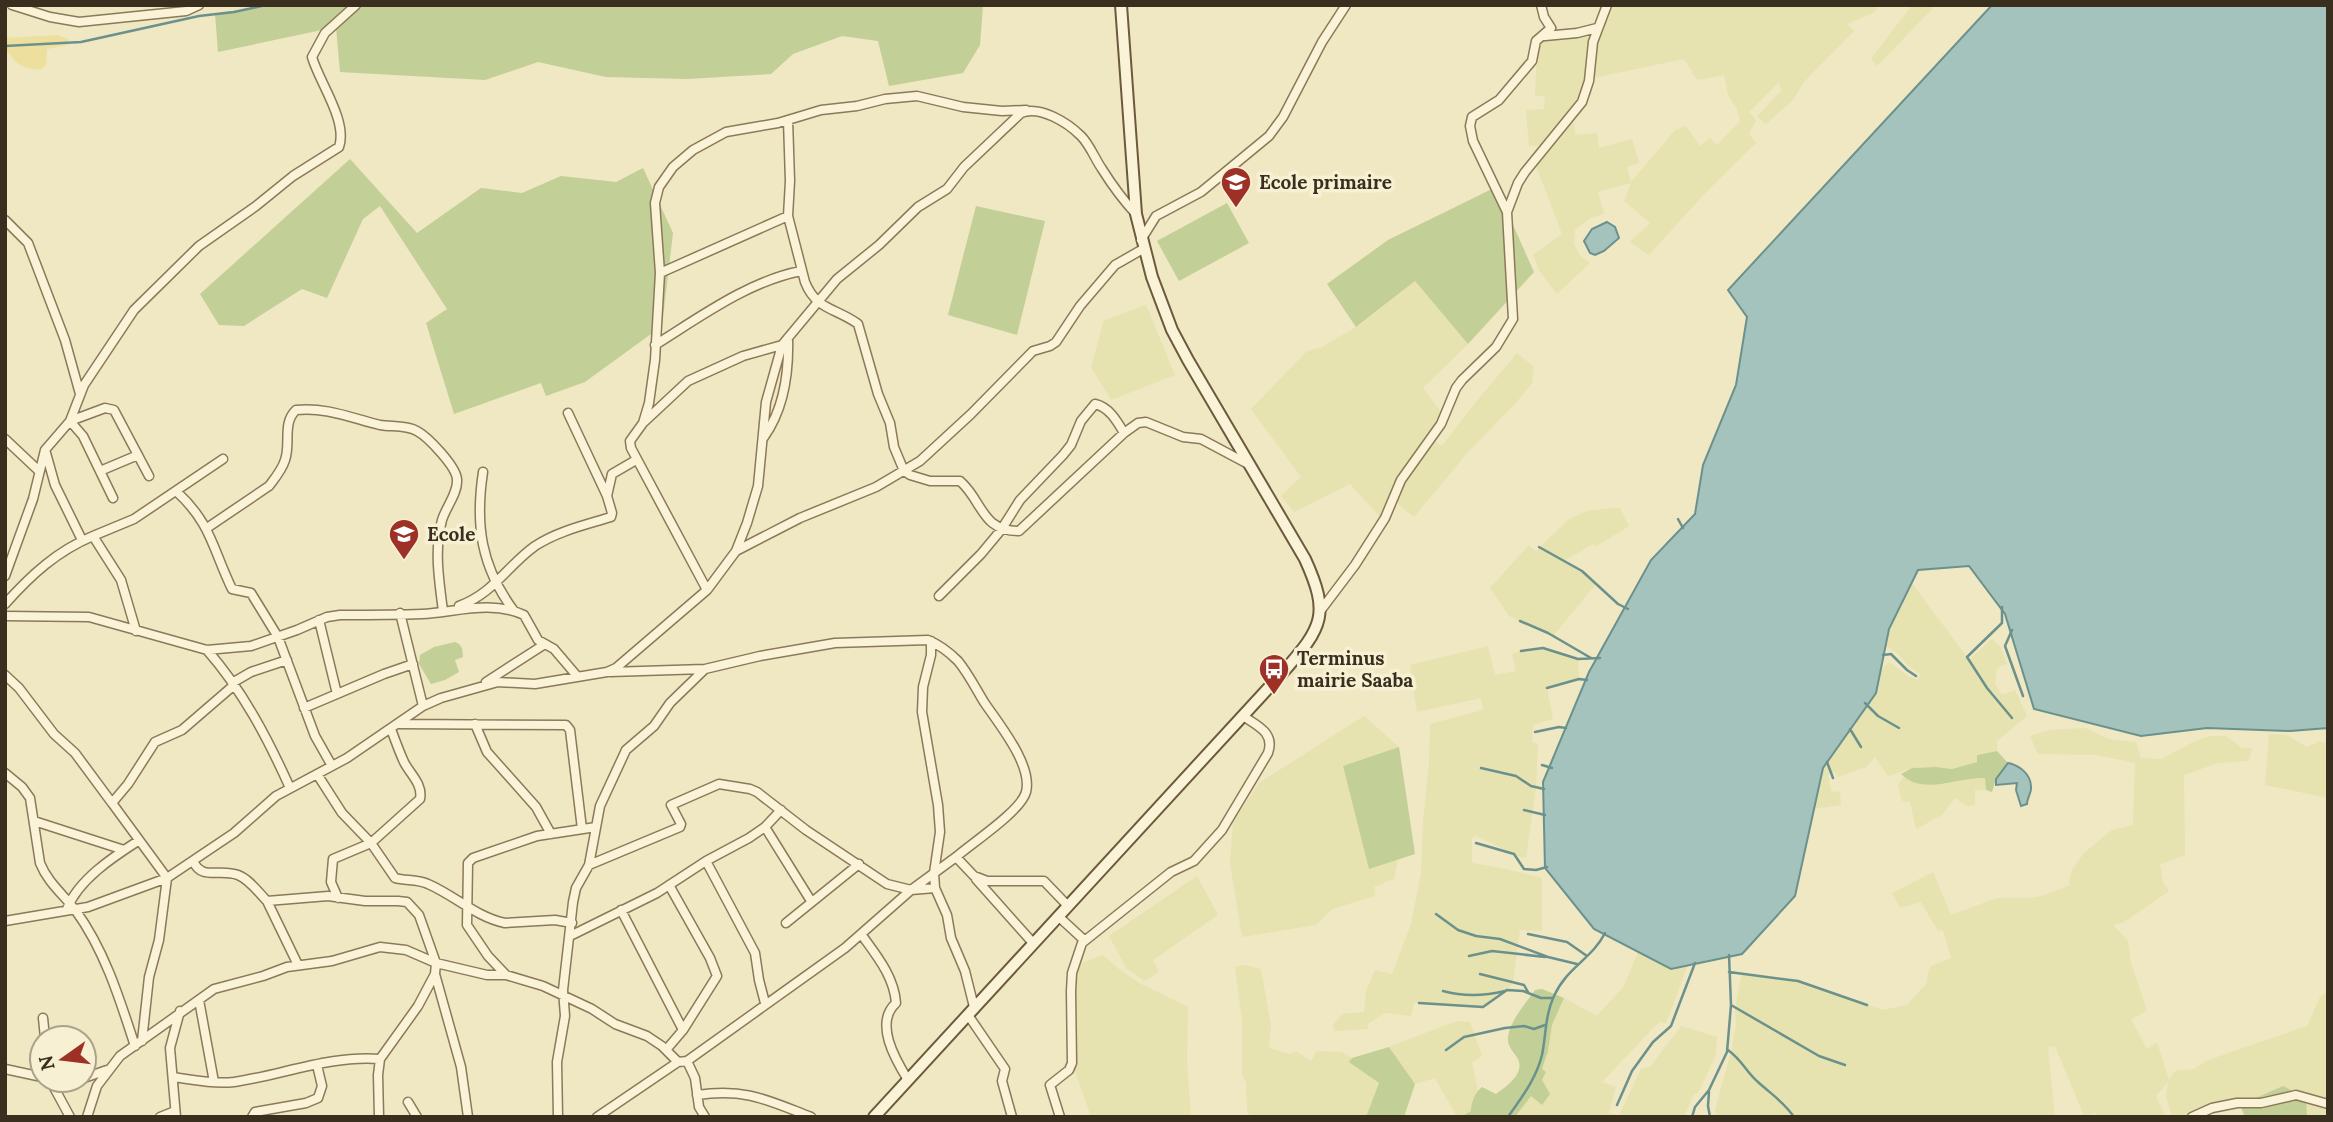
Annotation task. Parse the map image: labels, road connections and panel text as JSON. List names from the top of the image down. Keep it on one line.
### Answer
{"places":{"school or university":["Ecole primaire","Ecole"],"bus stop":["Terminus mairie Saaba"]},"north":"left"}
